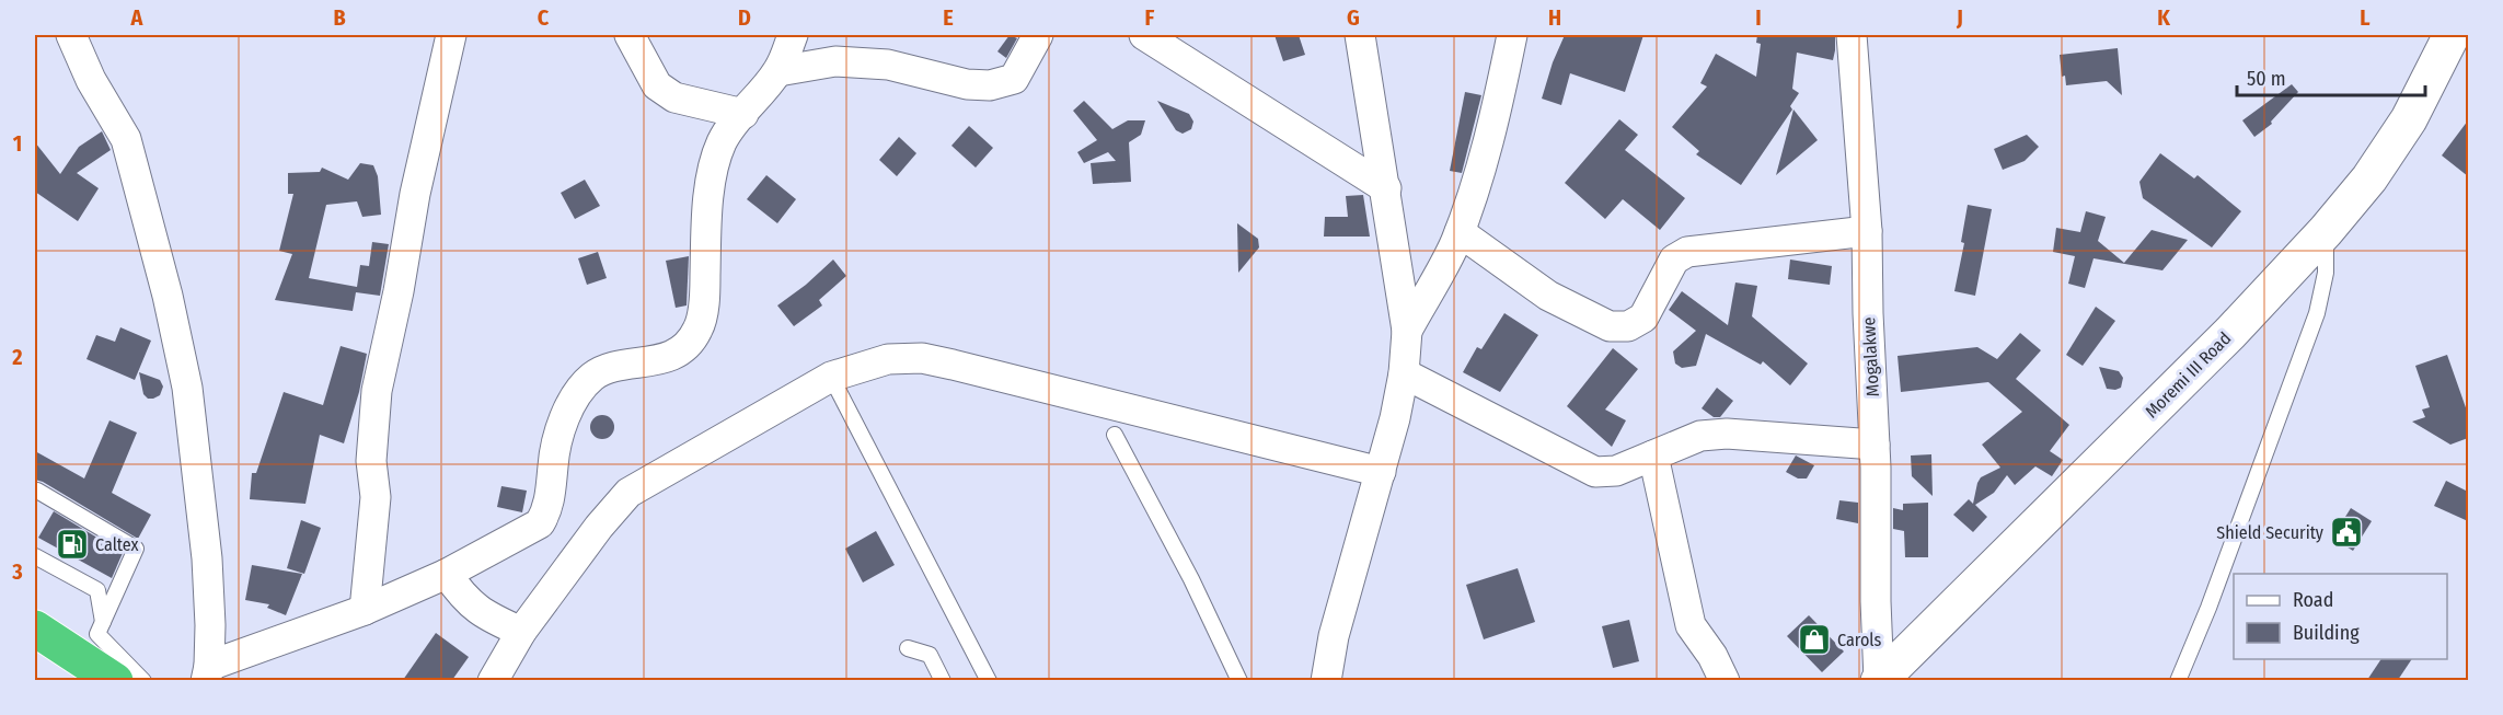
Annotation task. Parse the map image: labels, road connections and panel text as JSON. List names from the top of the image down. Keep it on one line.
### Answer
{"streets":{"street":["Mogalakwe","Moremi III Road"]},"crossings":[["Mogalakwe","Moremi III Road"]],"places":{"public building":["Shield Security"],"fuel station":["Caltex"],"shop":["Carols"]},"legend":["Road","Building"],"scale_bar":"50 m","grid":{"columns":["A","B","C","D","E","F","G","H","I","J","K","L"],"rows":["1","2","3"]}}
